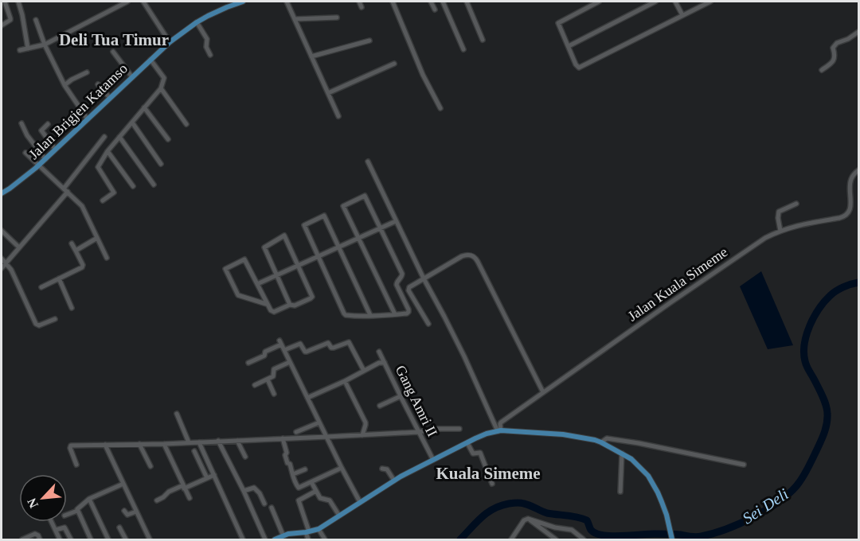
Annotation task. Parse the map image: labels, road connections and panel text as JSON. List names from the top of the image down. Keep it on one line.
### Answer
{"streets":{"main road":["Jalan Brigjen Katamso"],"street":["Jalan Kuala Simeme","Gang Amri II"]},"districts":["Deli Tua Timur","Kuala Simeme"],"water":["Sei Deli"],"north":"bottom left"}
